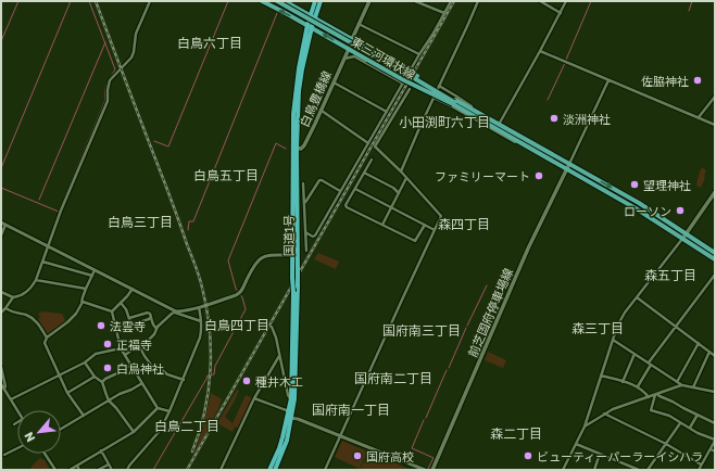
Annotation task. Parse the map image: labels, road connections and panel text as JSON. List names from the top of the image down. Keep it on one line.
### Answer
{"streets":{"highway":["国道1号"],"main road":["東三河環状線","白鳥豊橋線","前芝国府停車場線"]},"crossings":[["東三河環状線","白鳥豊橋線"],["東三河環状線","国道1号"],["東三河環状線","前芝国府停車場線"],["白鳥豊橋線","国道1号"]],"districts":["白鳥六丁目","小田渕町六丁目","白鳥五丁目","白鳥三丁目","森四丁目","森五丁目","白鳥四丁目","森三丁目","国府南三丁目","国府南二丁目","国府南一丁目","白鳥二丁目","森二丁目"],"places":["佐脇神社","淡洲神社","ファミリーマート","望理神社","ローソン","法雲寺","正福寺","白鳥神社","種井木工","国府高校","ビューティーパーラーイシハラ"],"north":"bottom left"}
